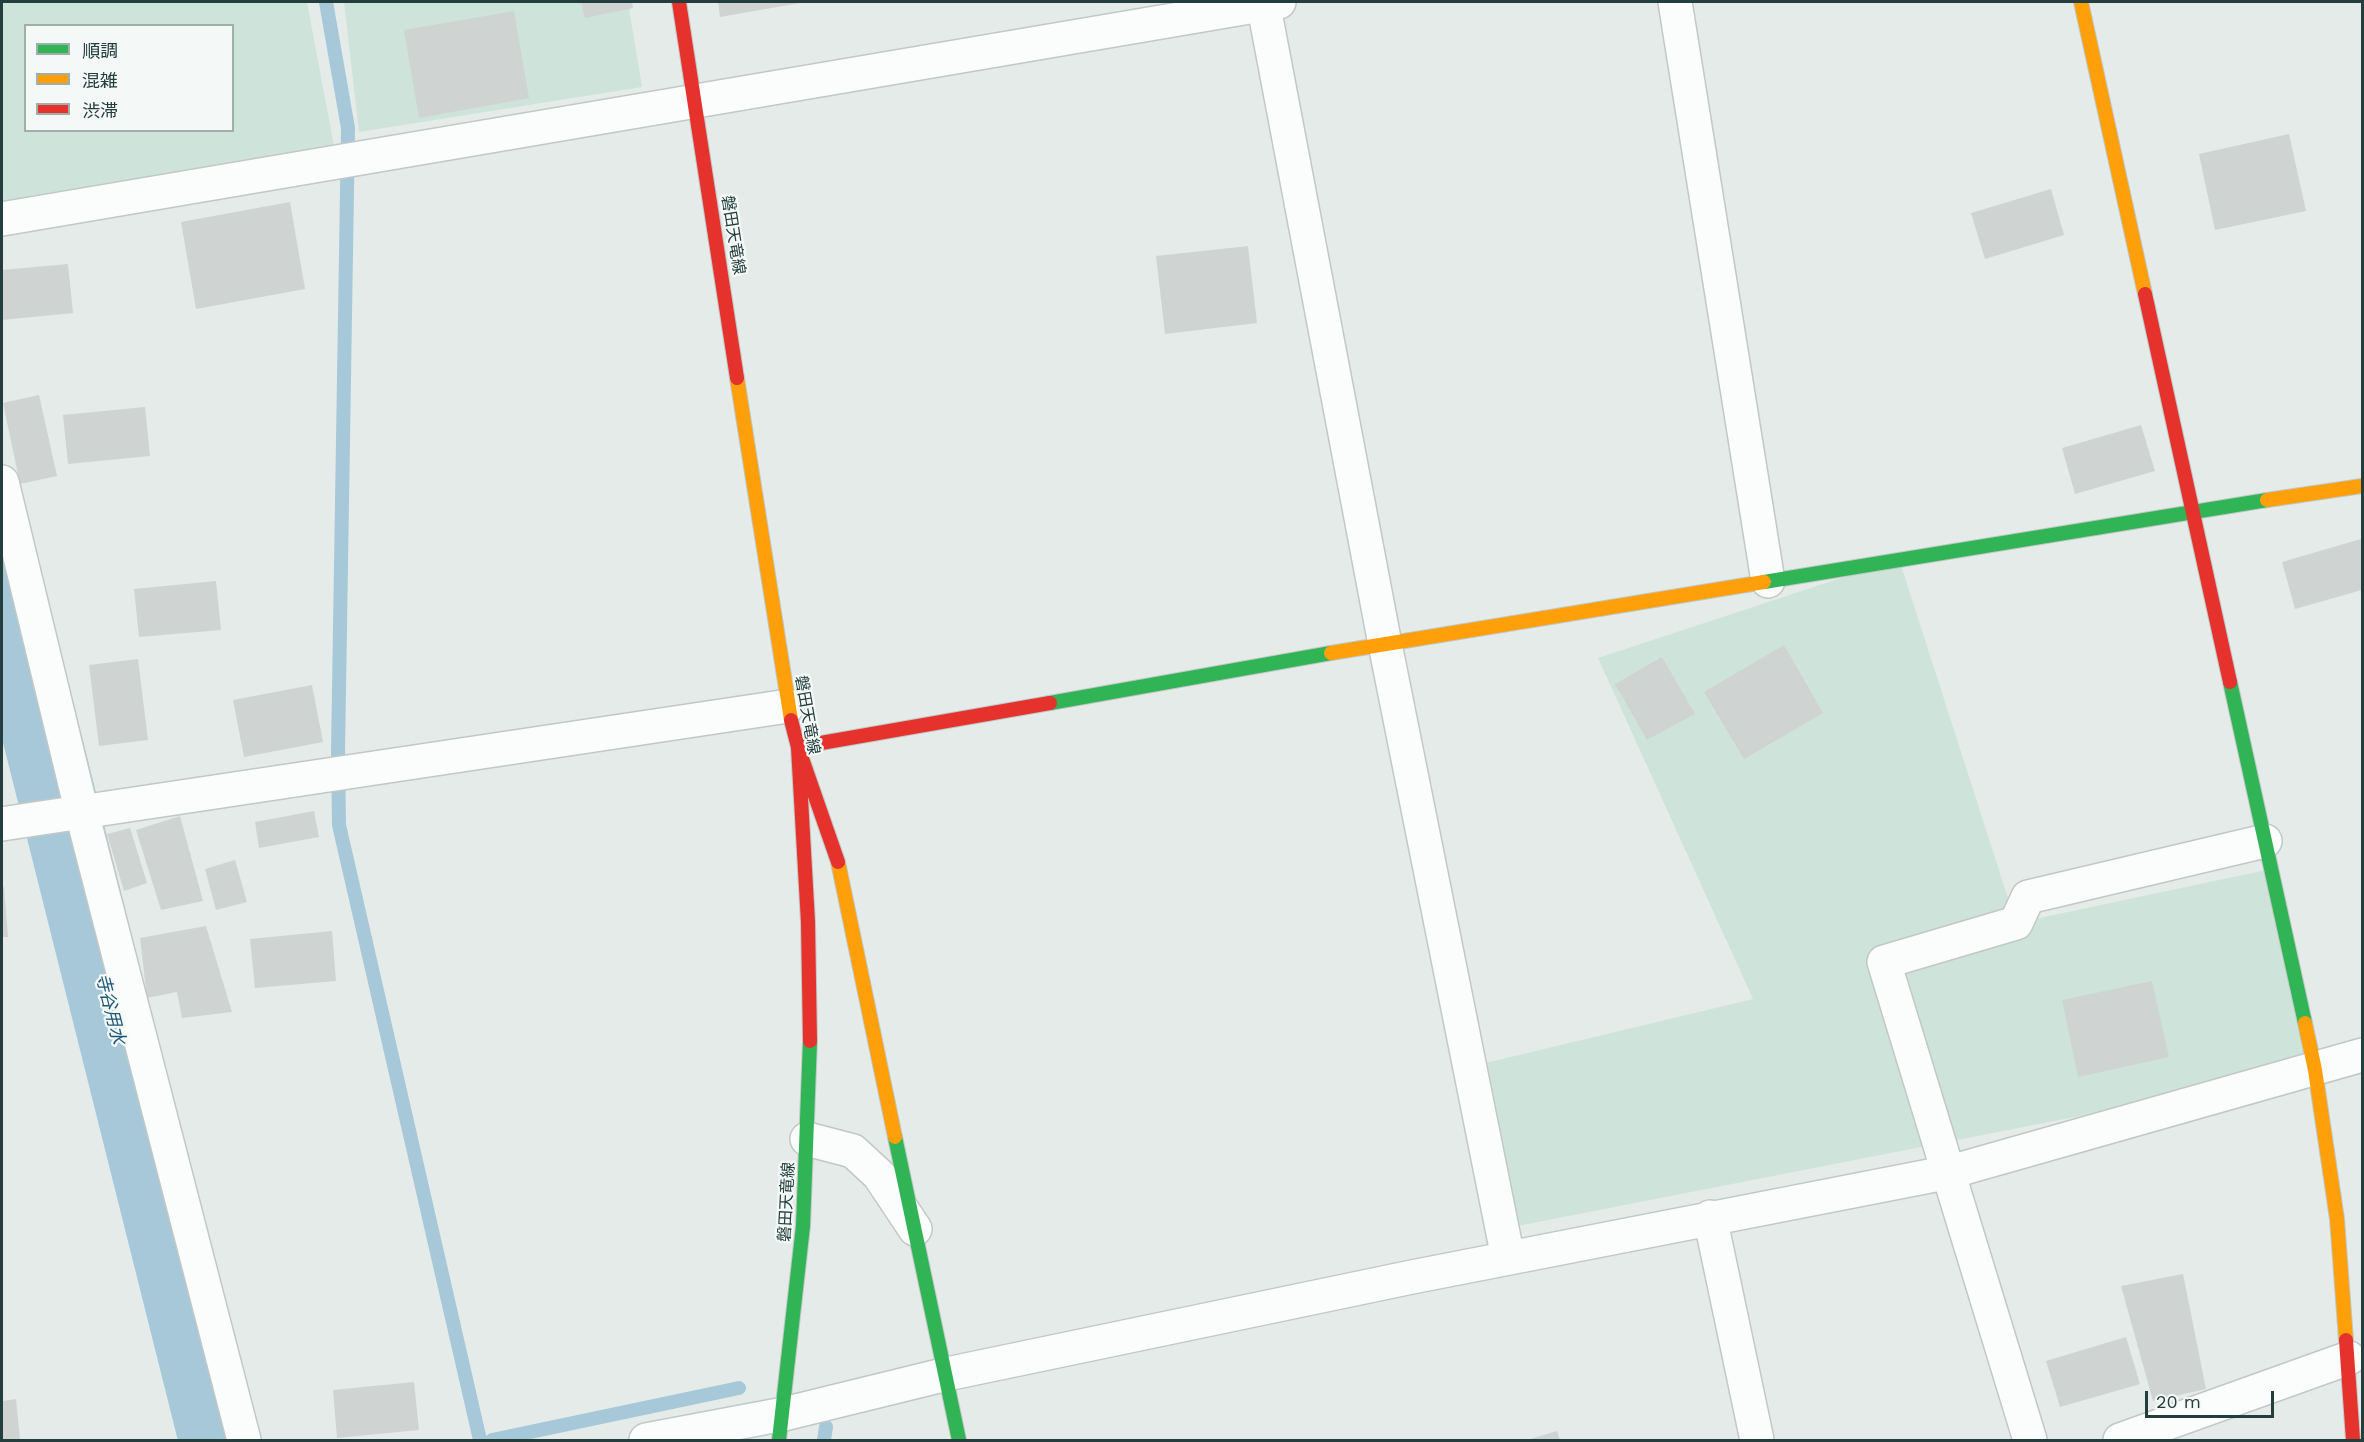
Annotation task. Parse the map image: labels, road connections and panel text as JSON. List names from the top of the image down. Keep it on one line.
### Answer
{"streets":{"street":["磐田天竜線"]},"water":["寺谷用水"],"legend":["順調","混雑","渋滞"],"scale_bar":"20 m"}
